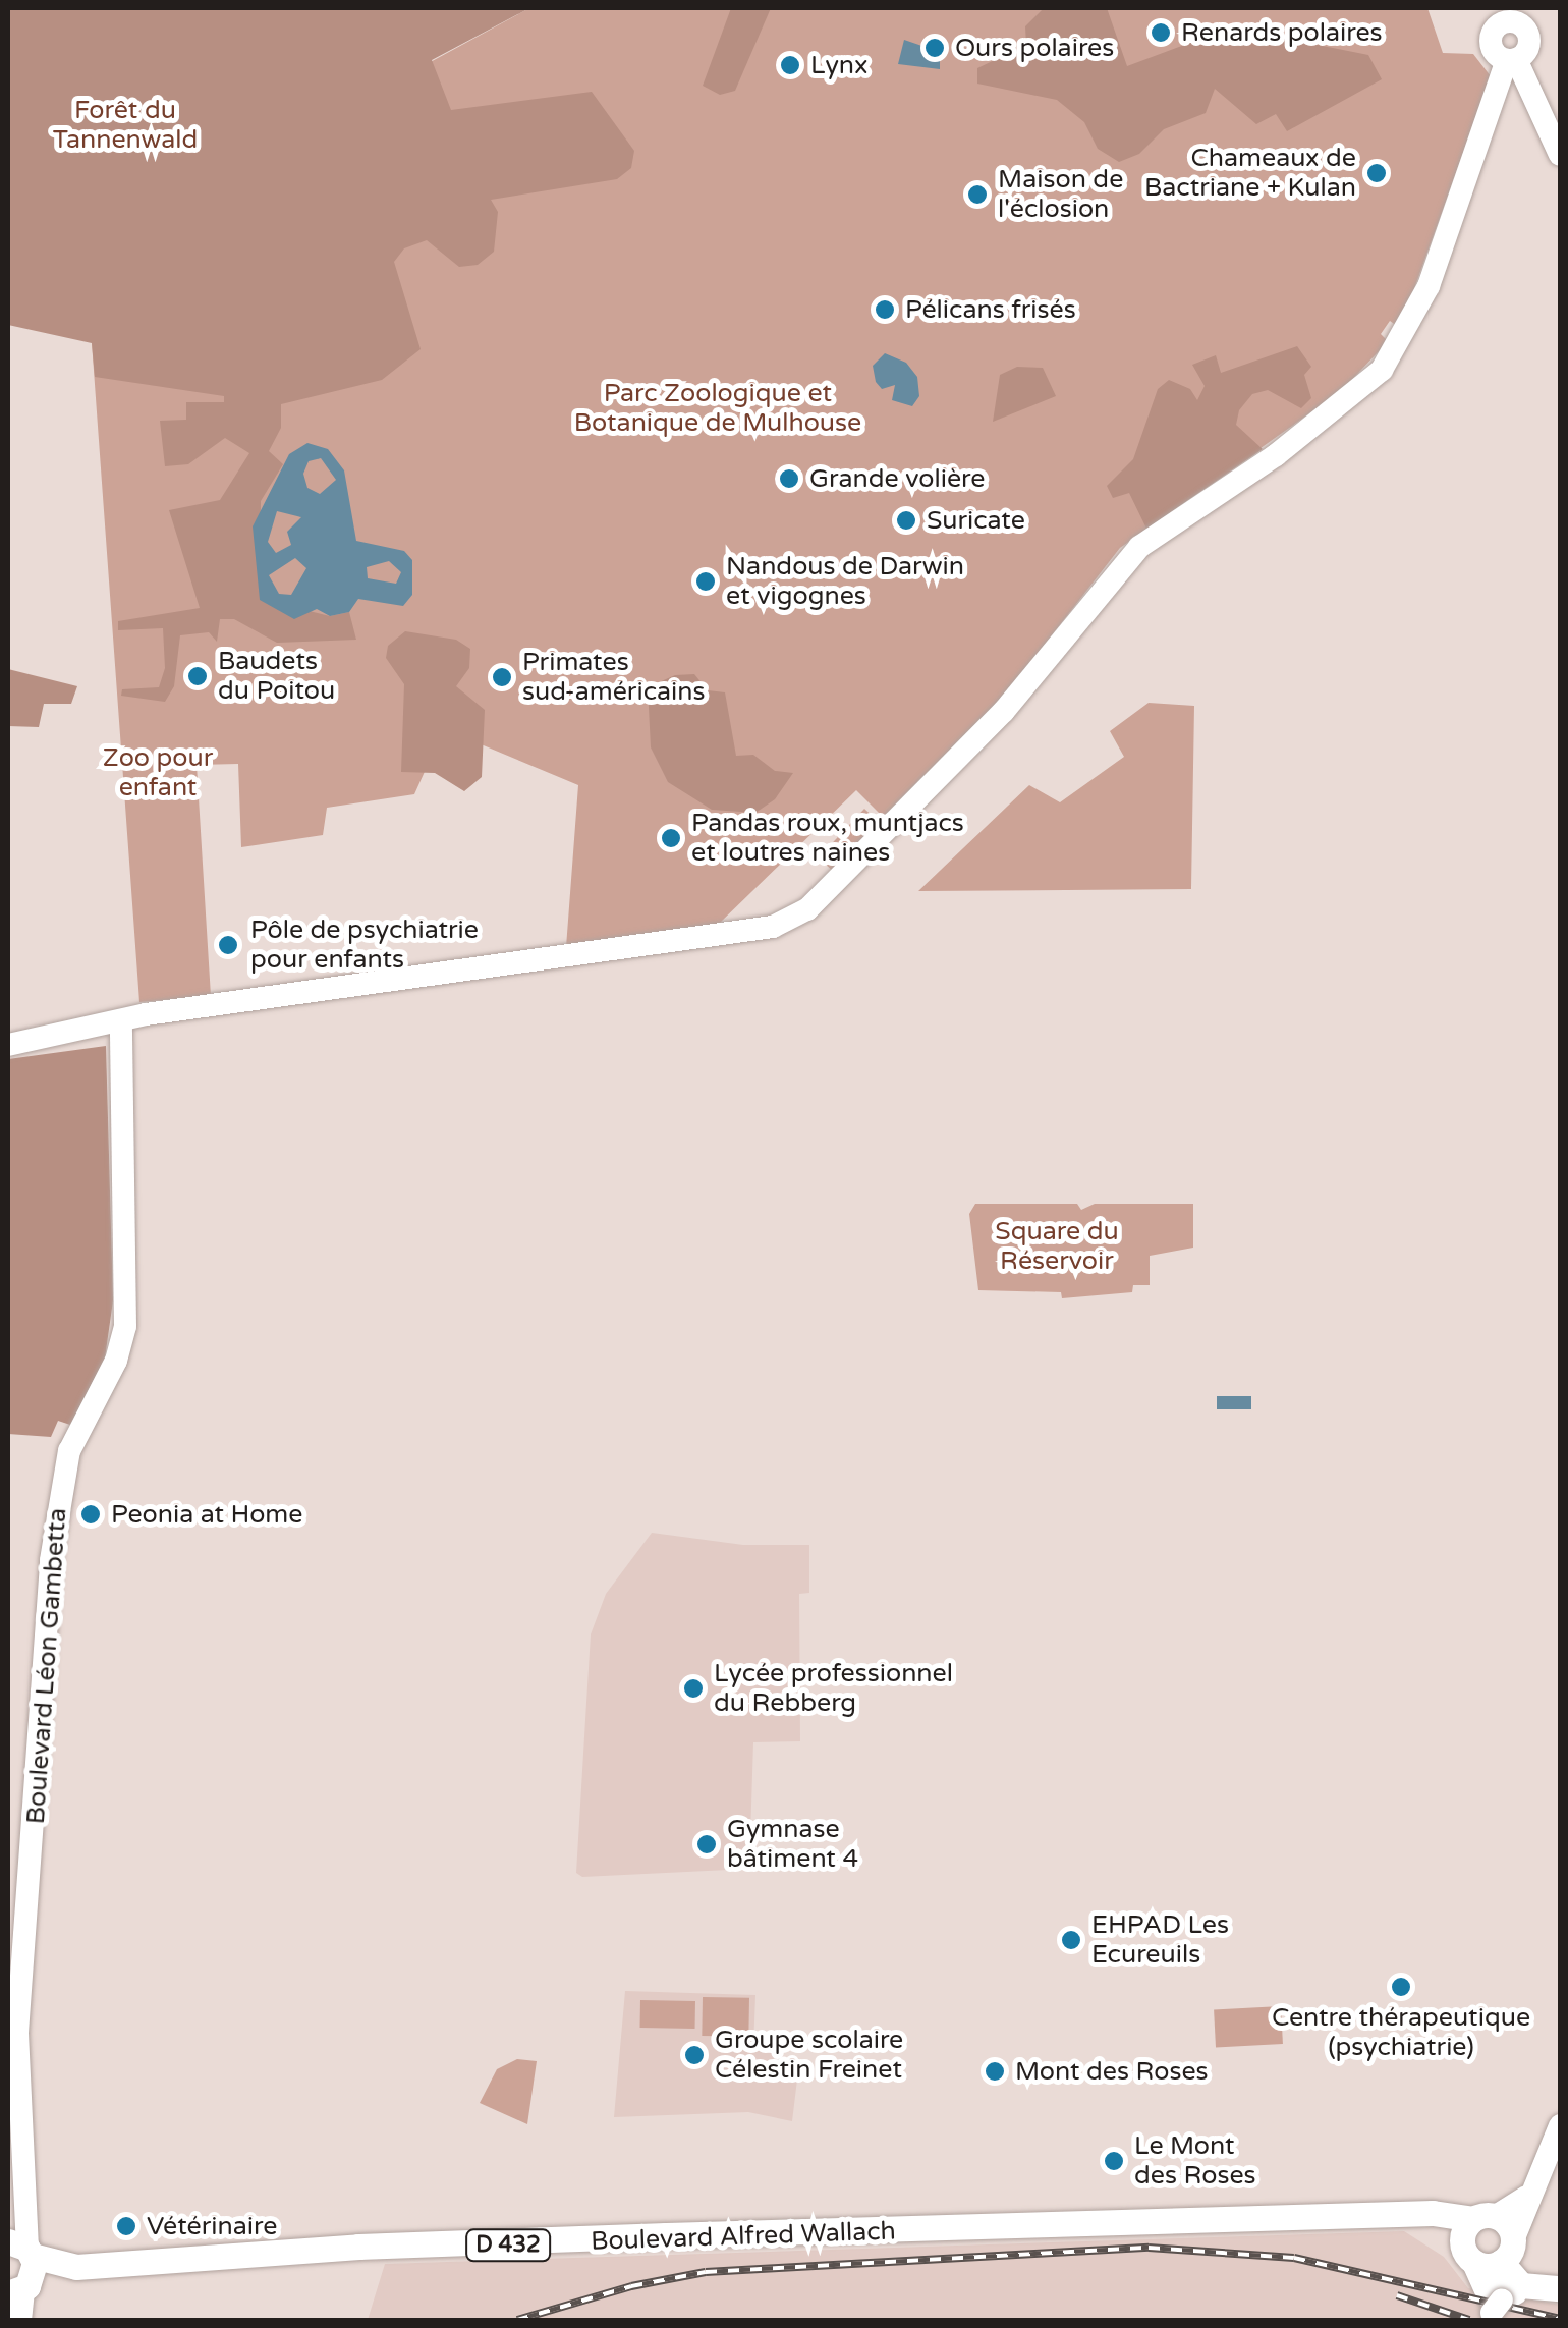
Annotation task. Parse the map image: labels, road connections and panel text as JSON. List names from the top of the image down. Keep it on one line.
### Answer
{"streets":{"main road":["Boulevard Léon Gambetta","Boulevard Alfred Wallach","D 432"]},"crossings":[["Boulevard Léon Gambetta","Boulevard Alfred Wallach"],["Boulevard Alfred Wallach","D 432"]],"parks":["Forêt du Tannenwald","Parc Zoologique et Botanique de Mulhouse","Zoo pour enfant","Square du Réservoir"],"places":["Renards polaires","Ours polaires","Lynx","Chameaux de Bactriane + Kulan","Maison de l'éclosion","Pélicans frisés","Grande volière","Suricate","Nandous de Darwin et vigognes","Baudets du Poitou","Primates sud-américains","Pandas roux, muntjacs et loutres naines","Pôle de psychiatrie pour enfants","Peonia at Home","Lycée professionnel du Rebberg","Gymnase bâtiment 4","EHPAD Les Ecureuils","Centre thérapeutique (psychiatrie)","Groupe scolaire Célestin Freinet","Mont des Roses","Le Mont des Roses","Vétérinaire"]}
